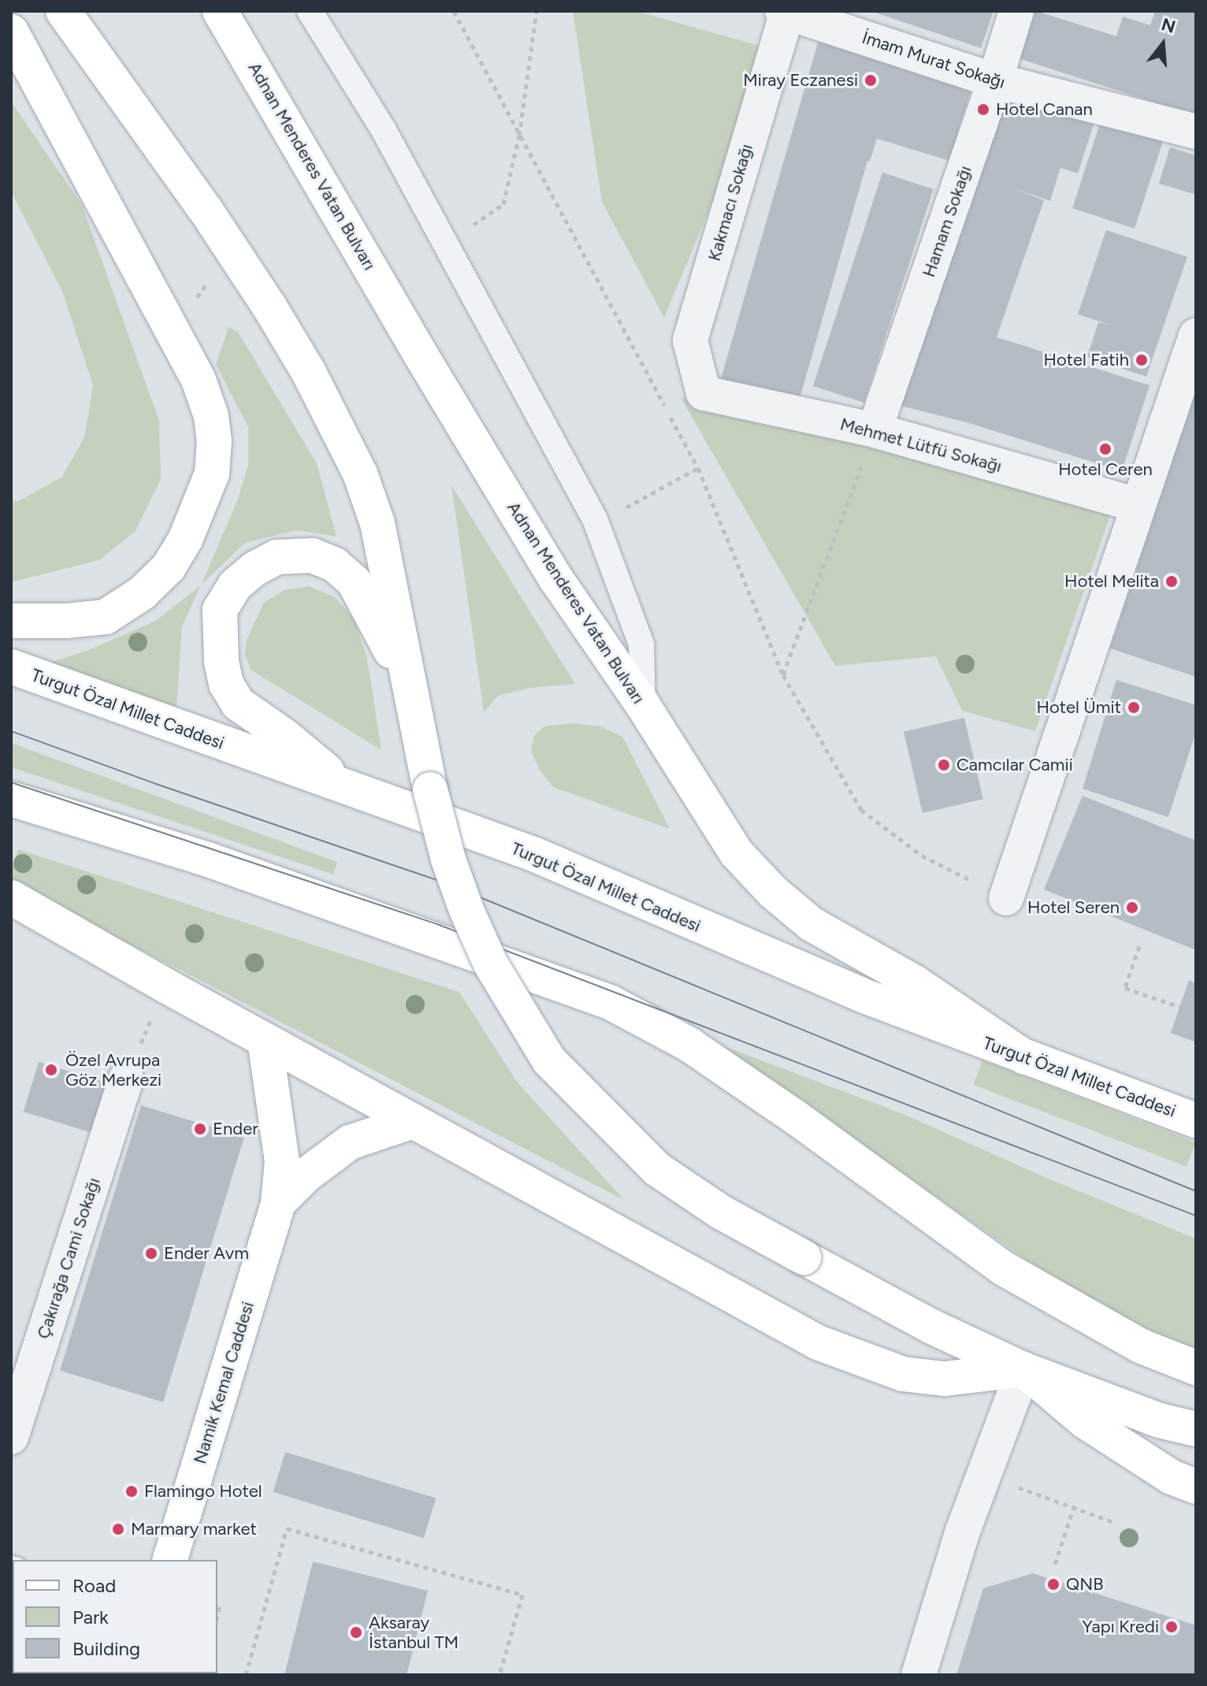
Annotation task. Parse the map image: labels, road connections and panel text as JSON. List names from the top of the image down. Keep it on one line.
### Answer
{"streets":{"main road":["Adnan Menderes Vatan Bulvarı","Turgut Özal Millet Caddesi","Namik Kemal Caddesi"],"street":["İmam Murat Sokağı","Kakmacı Sokağı","Hamam Sokağı","Mehmet Lütfü Sokağı","Çakırağa Cami Sokağı"]},"crossings":[["İmam Murat Sokağı","Kakmacı Sokağı"],["İmam Murat Sokağı","Hamam Sokağı"],["Adnan Menderes Vatan Bulvarı","Turgut Özal Millet Caddesi"],["Kakmacı Sokağı","Mehmet Lütfü Sokağı"],["Hamam Sokağı","Mehmet Lütfü Sokağı"]],"places":["Miray Eczanesi","Hotel Canan","Hotel Fatih","Hotel Ceren","Hotel Melita","Hotel Ümit","Camcılar Camii","Hotel Seren","Özel Avrupa Göz Merkezi","Ender","Ender Avm","Flamingo Hotel","Marmary market","QNB","Yapı Kredi","Aksaray İstanbul TM"],"legend":["Road","Park","Building"],"north":"top"}
